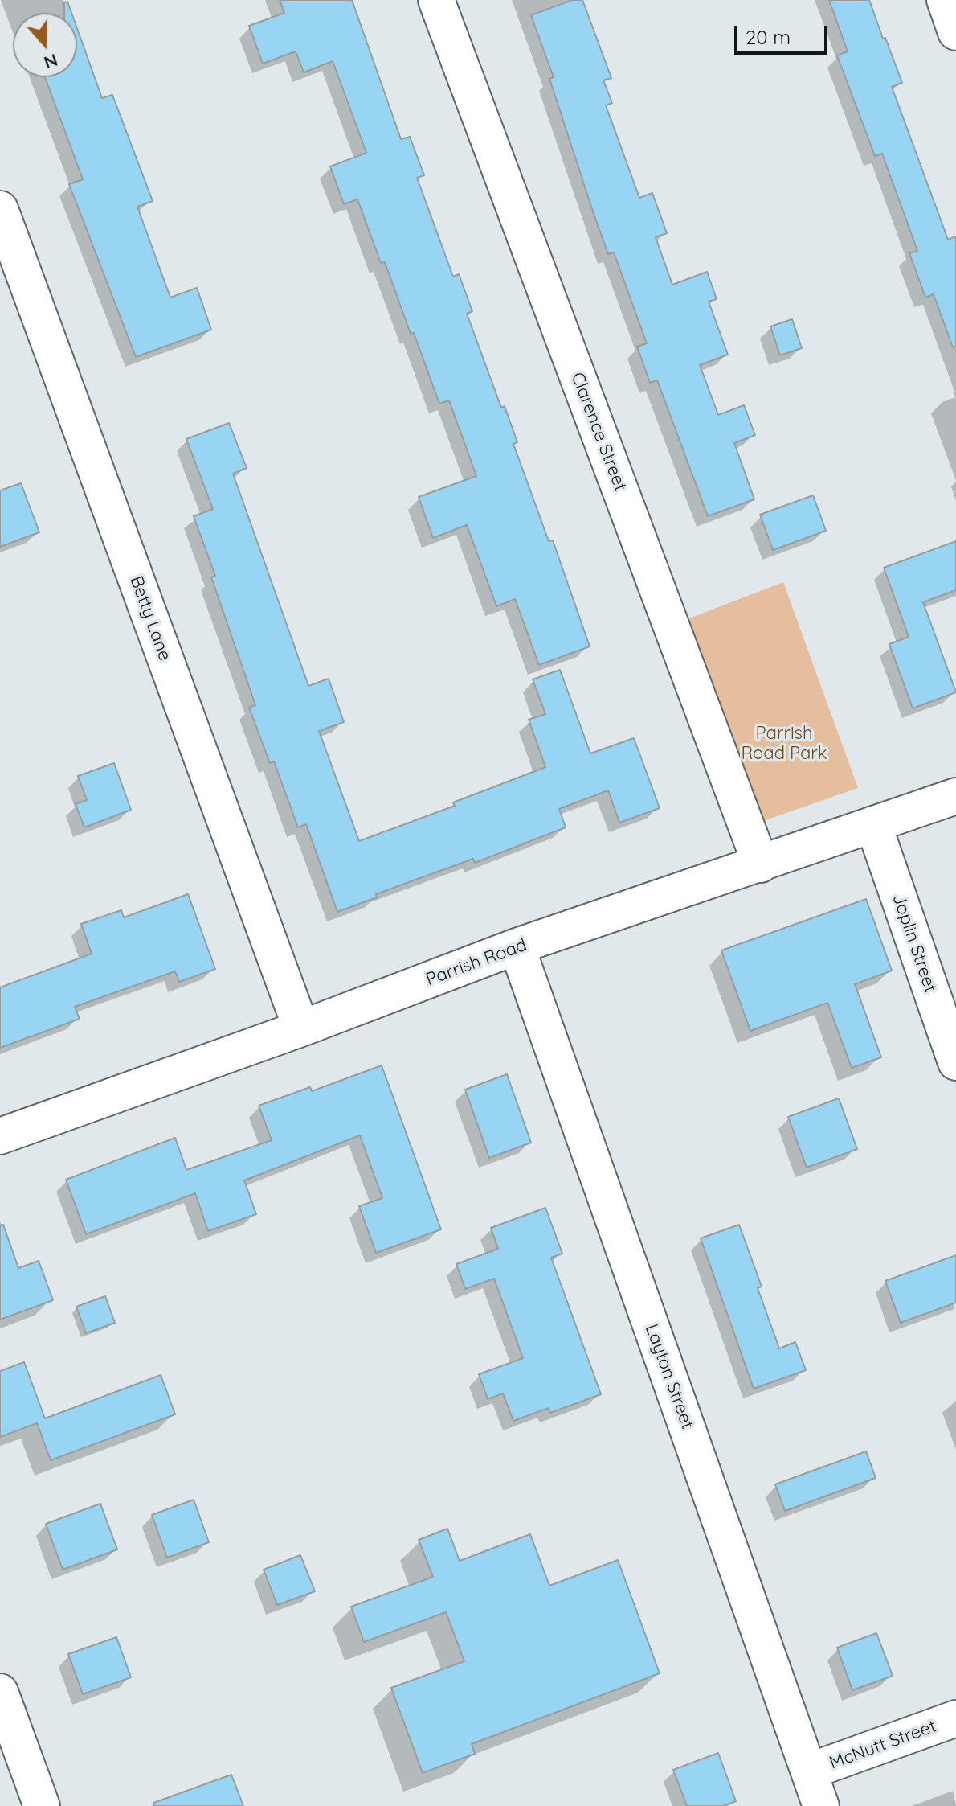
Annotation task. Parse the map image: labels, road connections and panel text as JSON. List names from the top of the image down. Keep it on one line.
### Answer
{"streets":{"street":["Clarence Street","Betty Lane","Joplin Street","Parrish Road","Layton Street","McNutt Street"]},"crossings":[["Clarence Street","Parrish Road"],["Betty Lane","Parrish Road"],["Joplin Street","Parrish Road"],["Parrish Road","Layton Street"],["Layton Street","McNutt Street"]],"parks":["Parrish Road Park"],"scale_bar":"20 m","north":"bottom"}
